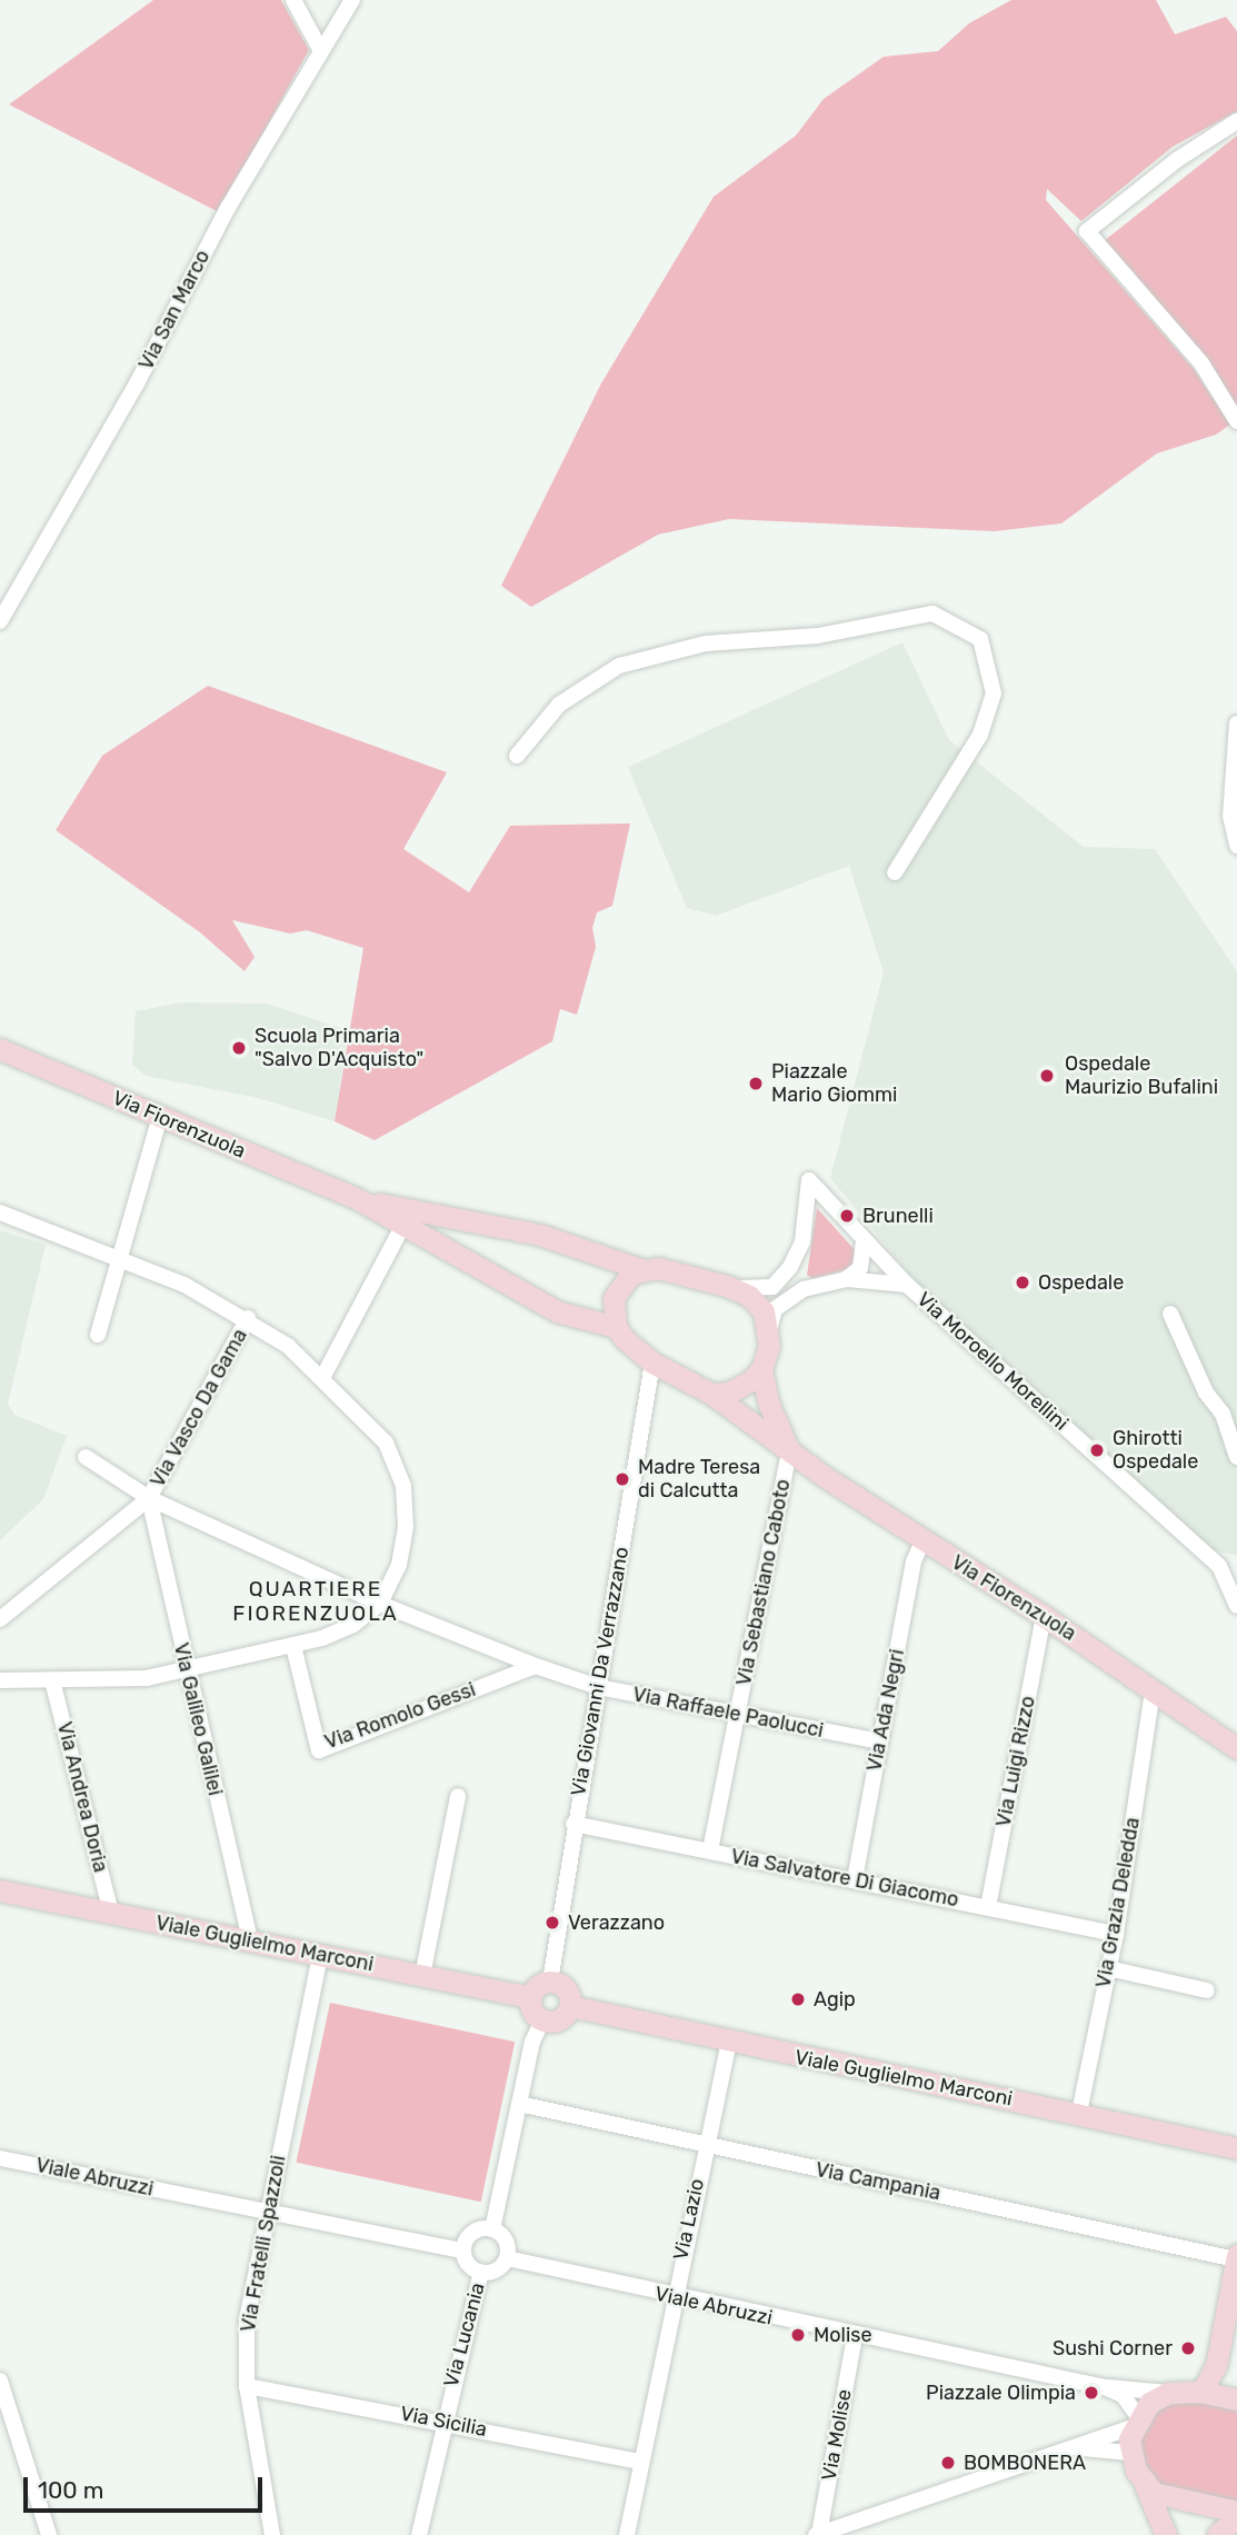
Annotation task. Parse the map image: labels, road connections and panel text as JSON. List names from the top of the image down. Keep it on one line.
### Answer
{"streets":{"street":["Via San Marco","Via Fiorenzuola","Via Moroello Morellini","Via Vasco Da Gama","Via Sebastiano Caboto","Via Giovanni Da Verrazzano","Via Ada Negri","Via Raffaele Paolucci","Via Romolo Gessi","Via Galileo Galilei","Via Luigi Rizzo","Via Andrea Doria","Via Salvatore Di Giacomo","Via Grazia Deledda","Viale Guglielmo Marconi","Viale Abruzzi","Via Campania","Via Lazio","Via Fratelli Spazzoli","Via Lucania","Via Sicilia","Via Molise"]},"crossings":[["Via Fiorenzuola","Via Moroello Morellini"],["Via Fiorenzuola","Via Sebastiano Caboto"],["Via Fiorenzuola","Via Giovanni Da Verrazzano"],["Via Fiorenzuola","Via Ada Negri"],["Via Fiorenzuola","Via Luigi Rizzo"],["Via Fiorenzuola","Via Grazia Deledda"],["Via Moroello Morellini","Via Giovanni Da Verrazzano"],["Via Vasco Da Gama","Via Raffaele Paolucci"],["Via Vasco Da Gama","Via Galileo Galilei"],["Via Sebastiano Caboto","Via Raffaele Paolucci"],["Via Sebastiano Caboto","Via Salvatore Di Giacomo"],["Via Giovanni Da Verrazzano","Via Raffaele Paolucci"],["Via Giovanni Da Verrazzano","Via Salvatore Di Giacomo"],["Via Giovanni Da Verrazzano","Viale Guglielmo Marconi"],["Via Ada Negri","Via Raffaele Paolucci"],["Via Ada Negri","Via Salvatore Di Giacomo"],["Via Raffaele Paolucci","Via Romolo Gessi"],["Via Raffaele Paolucci","Via Galileo Galilei"],["Via Galileo Galilei","Viale Guglielmo Marconi"],["Via Luigi Rizzo","Via Salvatore Di Giacomo"],["Via Andrea Doria","Viale Guglielmo Marconi"],["Via Salvatore Di Giacomo","Via Grazia Deledda"],["Via Grazia Deledda","Viale Guglielmo Marconi"],["Viale Guglielmo Marconi","Via Lazio"],["Viale Guglielmo Marconi","Via Fratelli Spazzoli"],["Viale Abruzzi","Via Lazio"],["Viale Abruzzi","Via Fratelli Spazzoli"],["Viale Abruzzi","Via Lucania"],["Viale Abruzzi","Via Molise"],["Via Campania","Via Lazio"],["Via Lazio","Via Sicilia"],["Via Fratelli Spazzoli","Via Sicilia"],["Via Lucania","Via Sicilia"]],"districts":["QUARTIERE FIORENZUOLA"],"places":["Scuola Primaria \"Salvo D'Acquisto\"","Ospedale Maurizio Bufalini","Piazzale Mario Giommi","Brunelli","Ospedale","Ghirotti Ospedale","Madre Teresa di Calcutta","Verazzano","Agip","Molise","Sushi Corner","Piazzale Olimpia","BOMBONERA"],"scale_bar":"100 m"}
